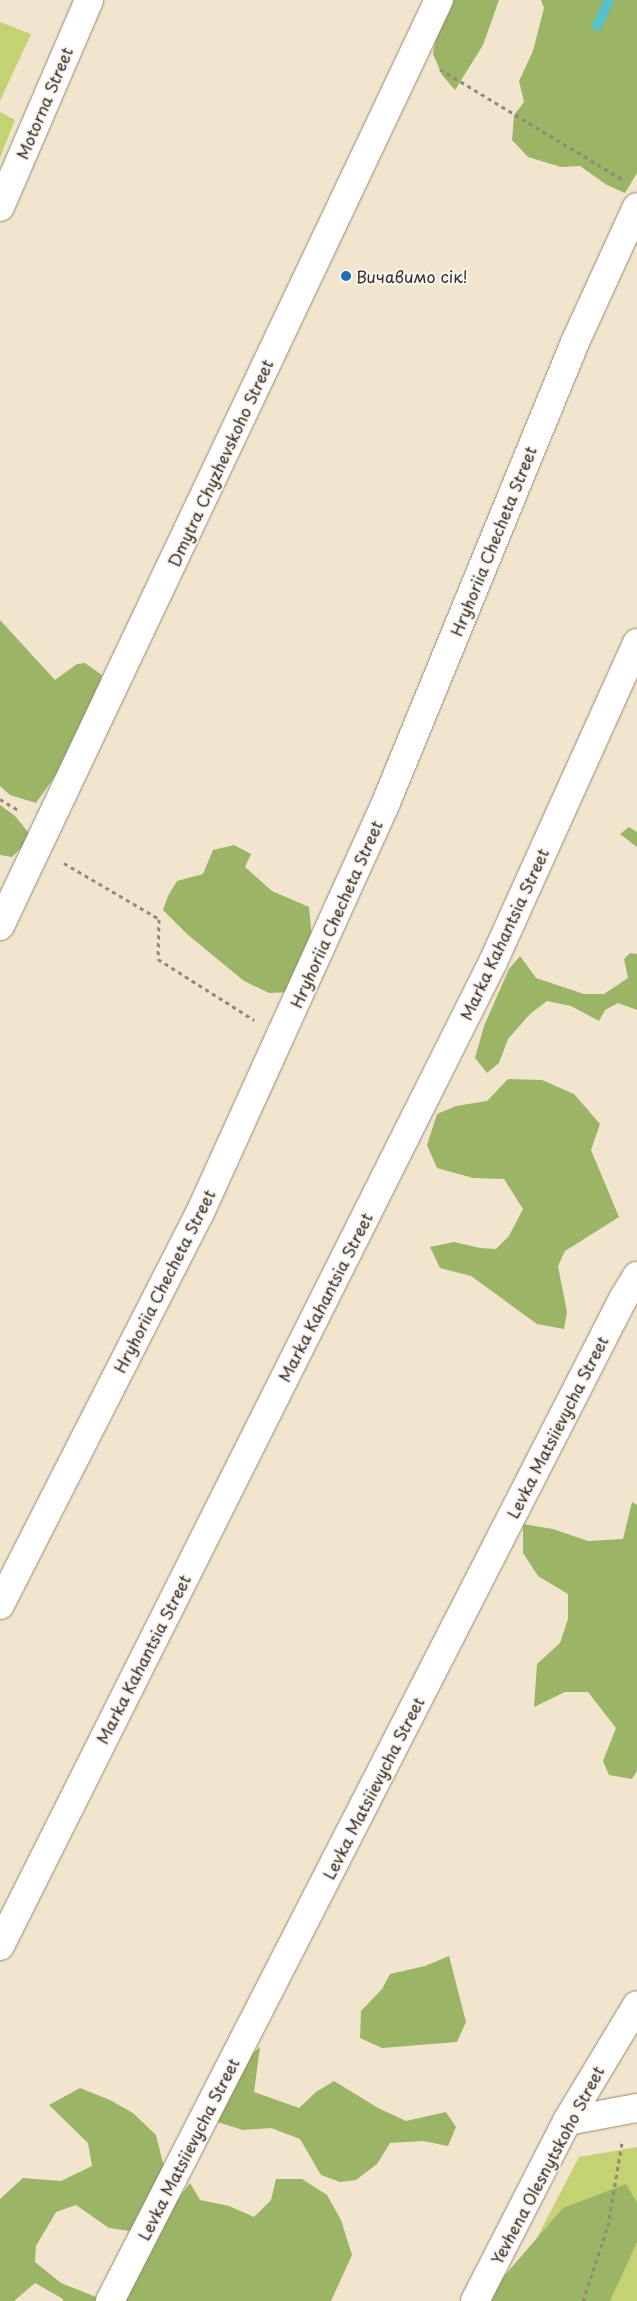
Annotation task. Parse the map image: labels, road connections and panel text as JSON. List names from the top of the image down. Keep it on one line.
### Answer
{"streets":{"street":["Motorna Street","Dmytra Chyzhevskoho Street","Hryhoriia Checheta Street","Marka Kahantsia Street","Levka Matsiievycha Street","Yevhena Olesnytskoho Street"]},"places":["Вичавимо сік!"]}
